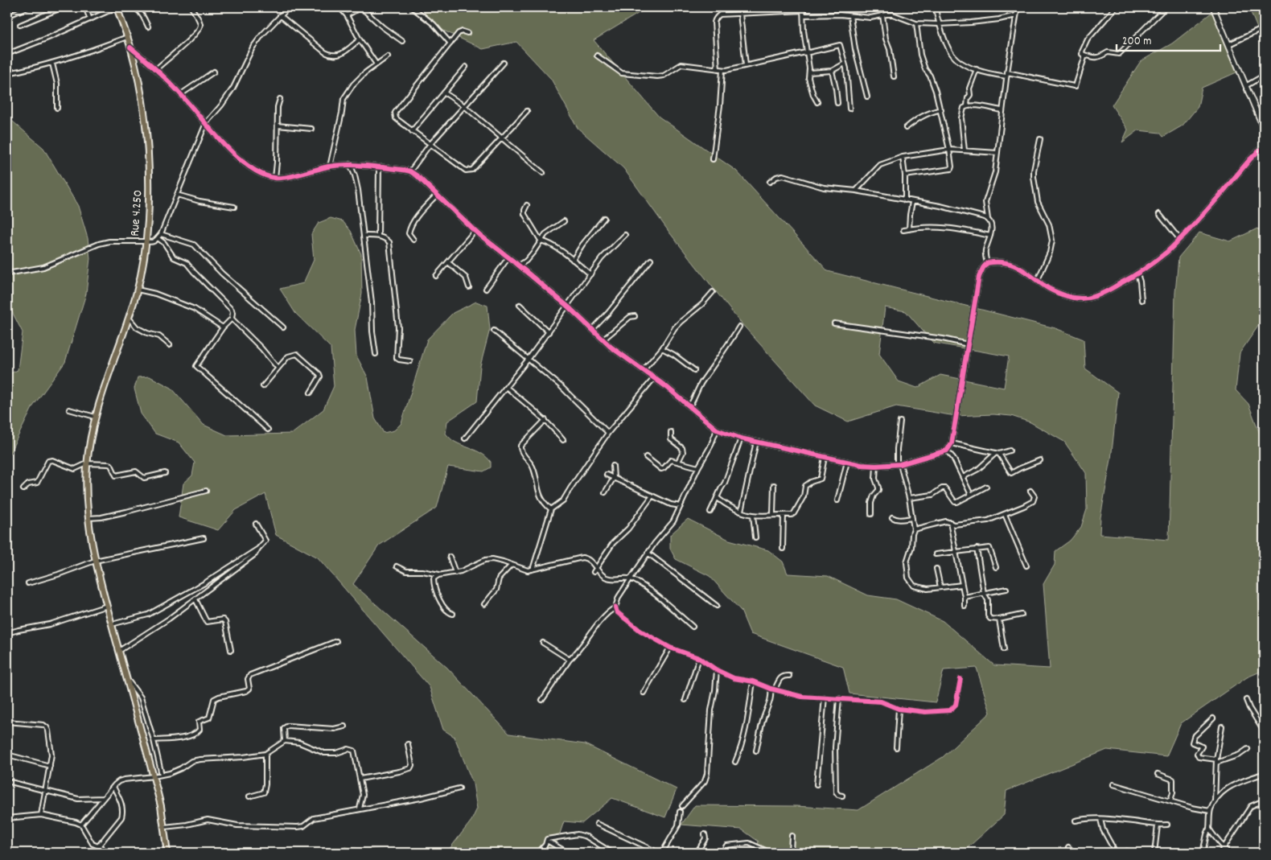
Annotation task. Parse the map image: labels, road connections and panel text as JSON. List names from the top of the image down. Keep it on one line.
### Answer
{"streets":{"main road":["Rue 4.250"]},"scale_bar":"200 m"}
